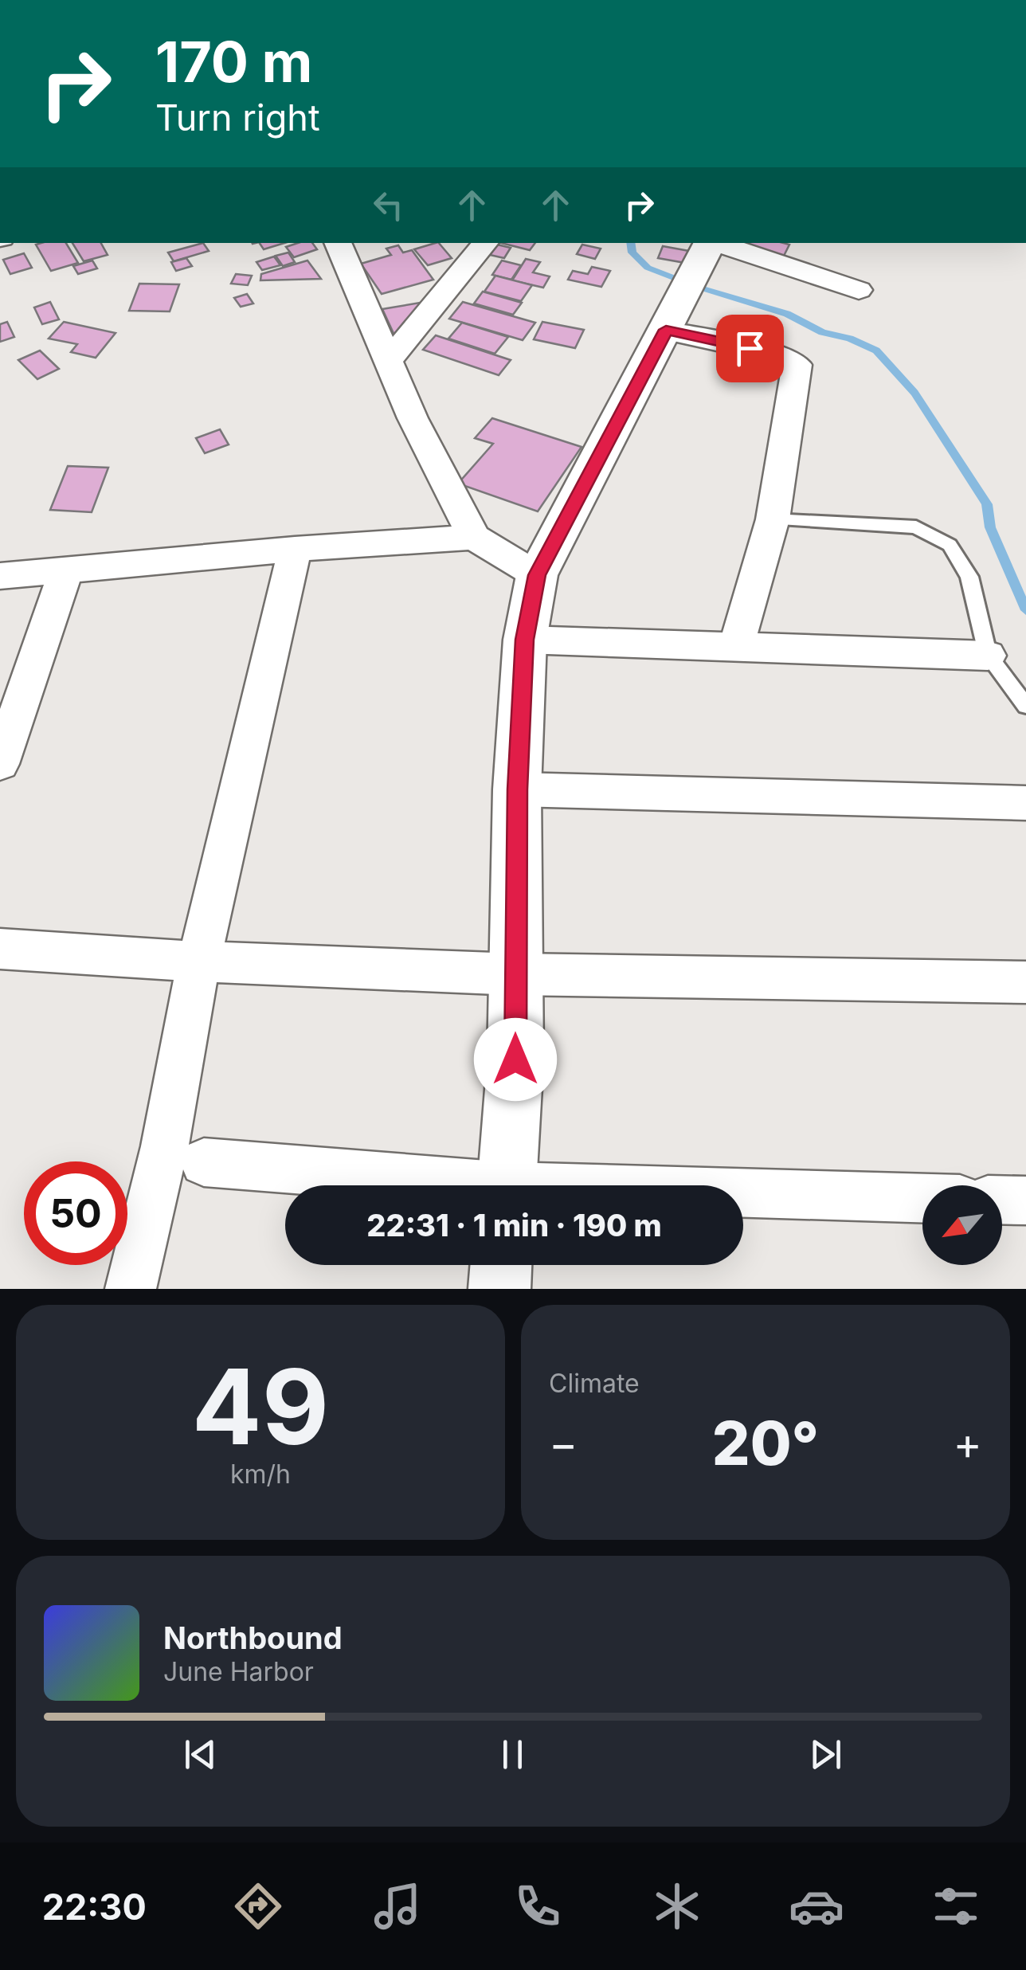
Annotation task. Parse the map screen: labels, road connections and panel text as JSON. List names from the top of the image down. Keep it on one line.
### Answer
{"north":"bottom left","page":{"turn":["170 m","Turn right"],"limit":"50","trip":"22:31 · 1 min · 190 m","tile":[["49","km/h"],"Climate"],"heat":["−","20°","+"],"song":["Northbound","June Harbor"],"tabs":"22:30"}}
